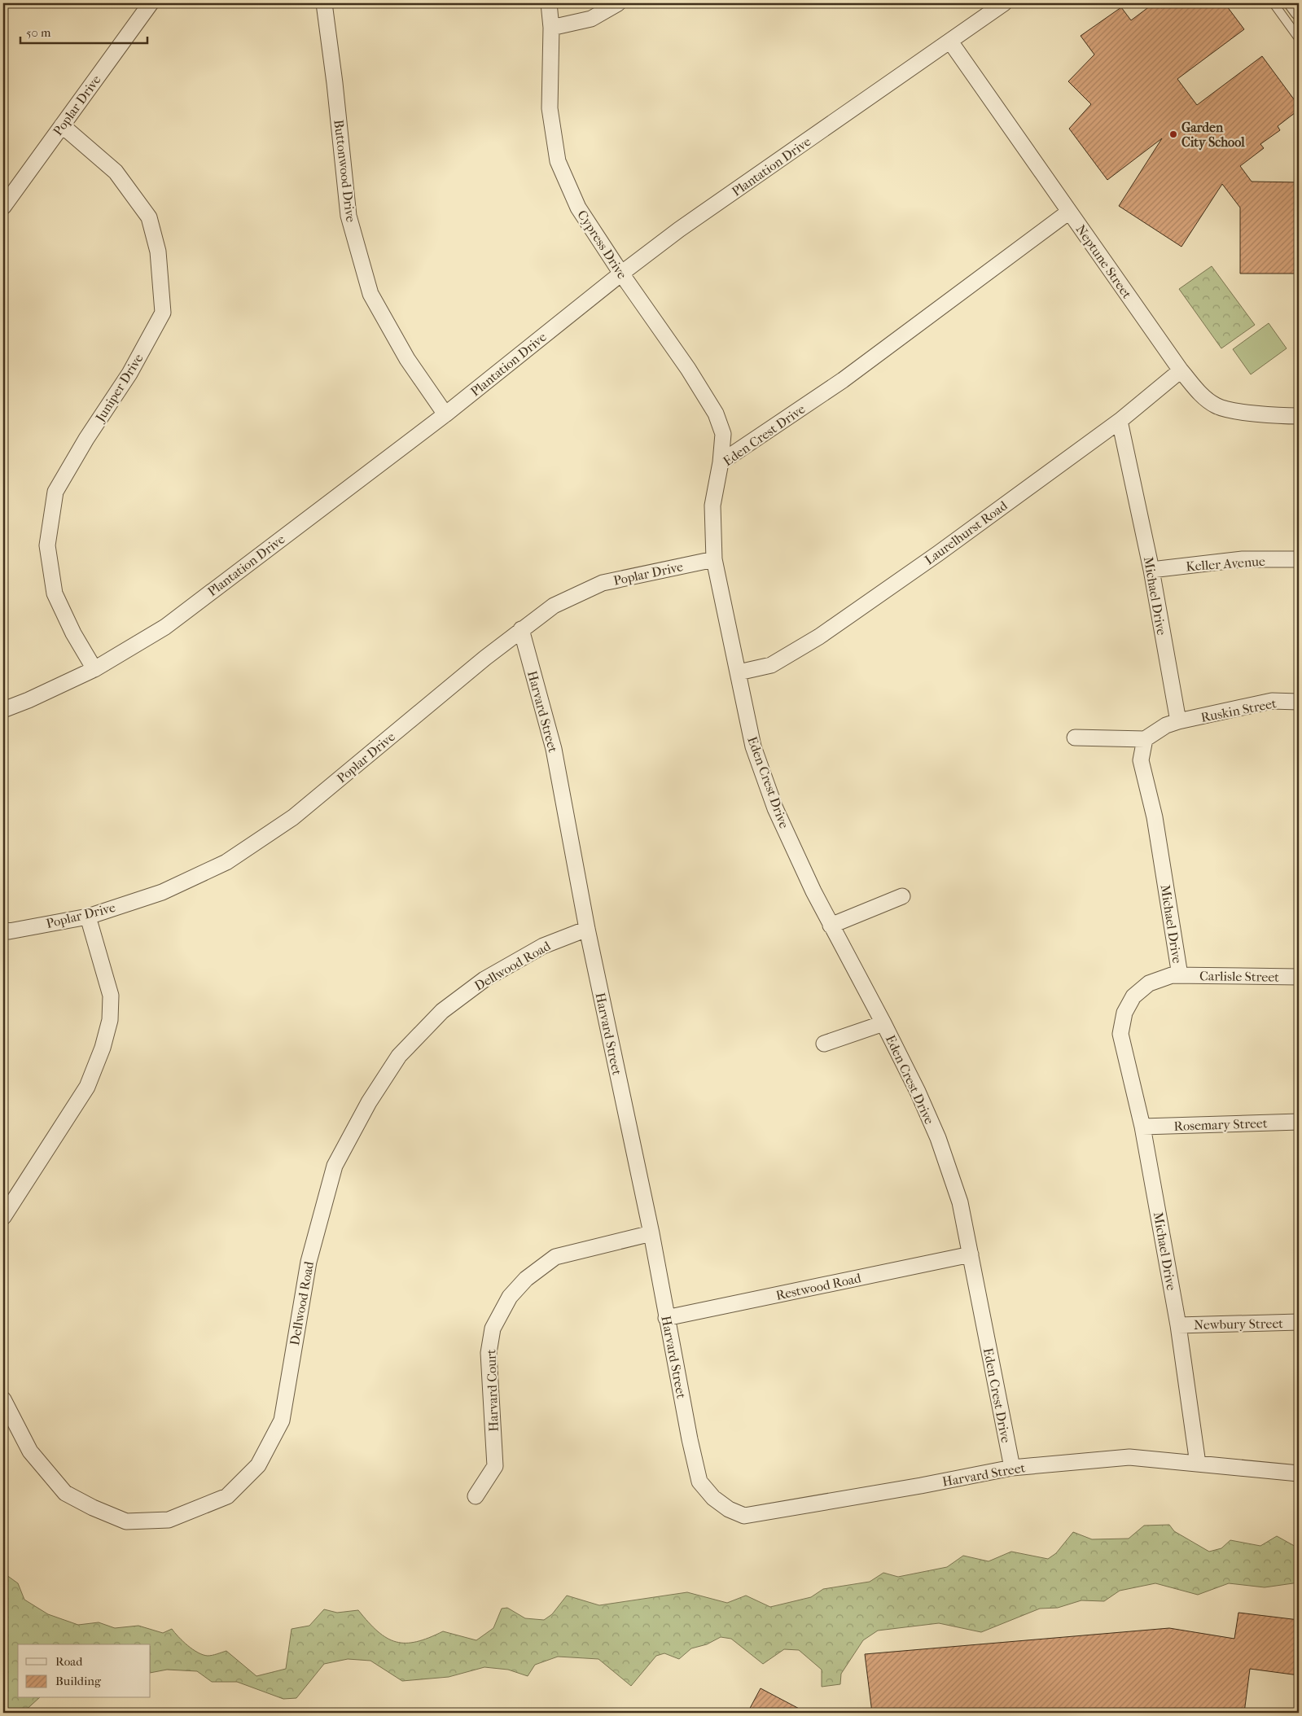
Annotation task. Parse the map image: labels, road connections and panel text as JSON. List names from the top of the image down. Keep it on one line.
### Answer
{"streets":{"street":["Poplar Drive","Plantation Drive","Buttonwood Drive","Cypress Drive","Neptune Street","Juniper Drive","Eden Crest Drive","Laurelhurst Road","Keller Avenue","Michael Drive","Ruskin Street","Harvard Street","Dellwood Road","Carlisle Street","Rosemary Street","Restwood Road","Newbury Street","Harvard Court"]},"crossings":[["Poplar Drive","Juniper Drive"],["Poplar Drive","Eden Crest Drive"],["Poplar Drive","Harvard Street"],["Plantation Drive","Buttonwood Drive"],["Plantation Drive","Cypress Drive"],["Plantation Drive","Neptune Street"],["Plantation Drive","Juniper Drive"],["Cypress Drive","Eden Crest Drive"],["Neptune Street","Eden Crest Drive"],["Neptune Street","Laurelhurst Road"],["Eden Crest Drive","Laurelhurst Road"],["Eden Crest Drive","Harvard Street"],["Eden Crest Drive","Restwood Road"],["Laurelhurst Road","Michael Drive"],["Keller Avenue","Michael Drive"],["Michael Drive","Ruskin Street"],["Michael Drive","Harvard Street"],["Michael Drive","Carlisle Street"],["Michael Drive","Rosemary Street"],["Michael Drive","Newbury Street"],["Harvard Street","Dellwood Road"],["Harvard Street","Restwood Road"],["Harvard Street","Harvard Court"]],"places":["Garden City School"],"legend":["Road","Building"],"scale_bar":"50 m"}
